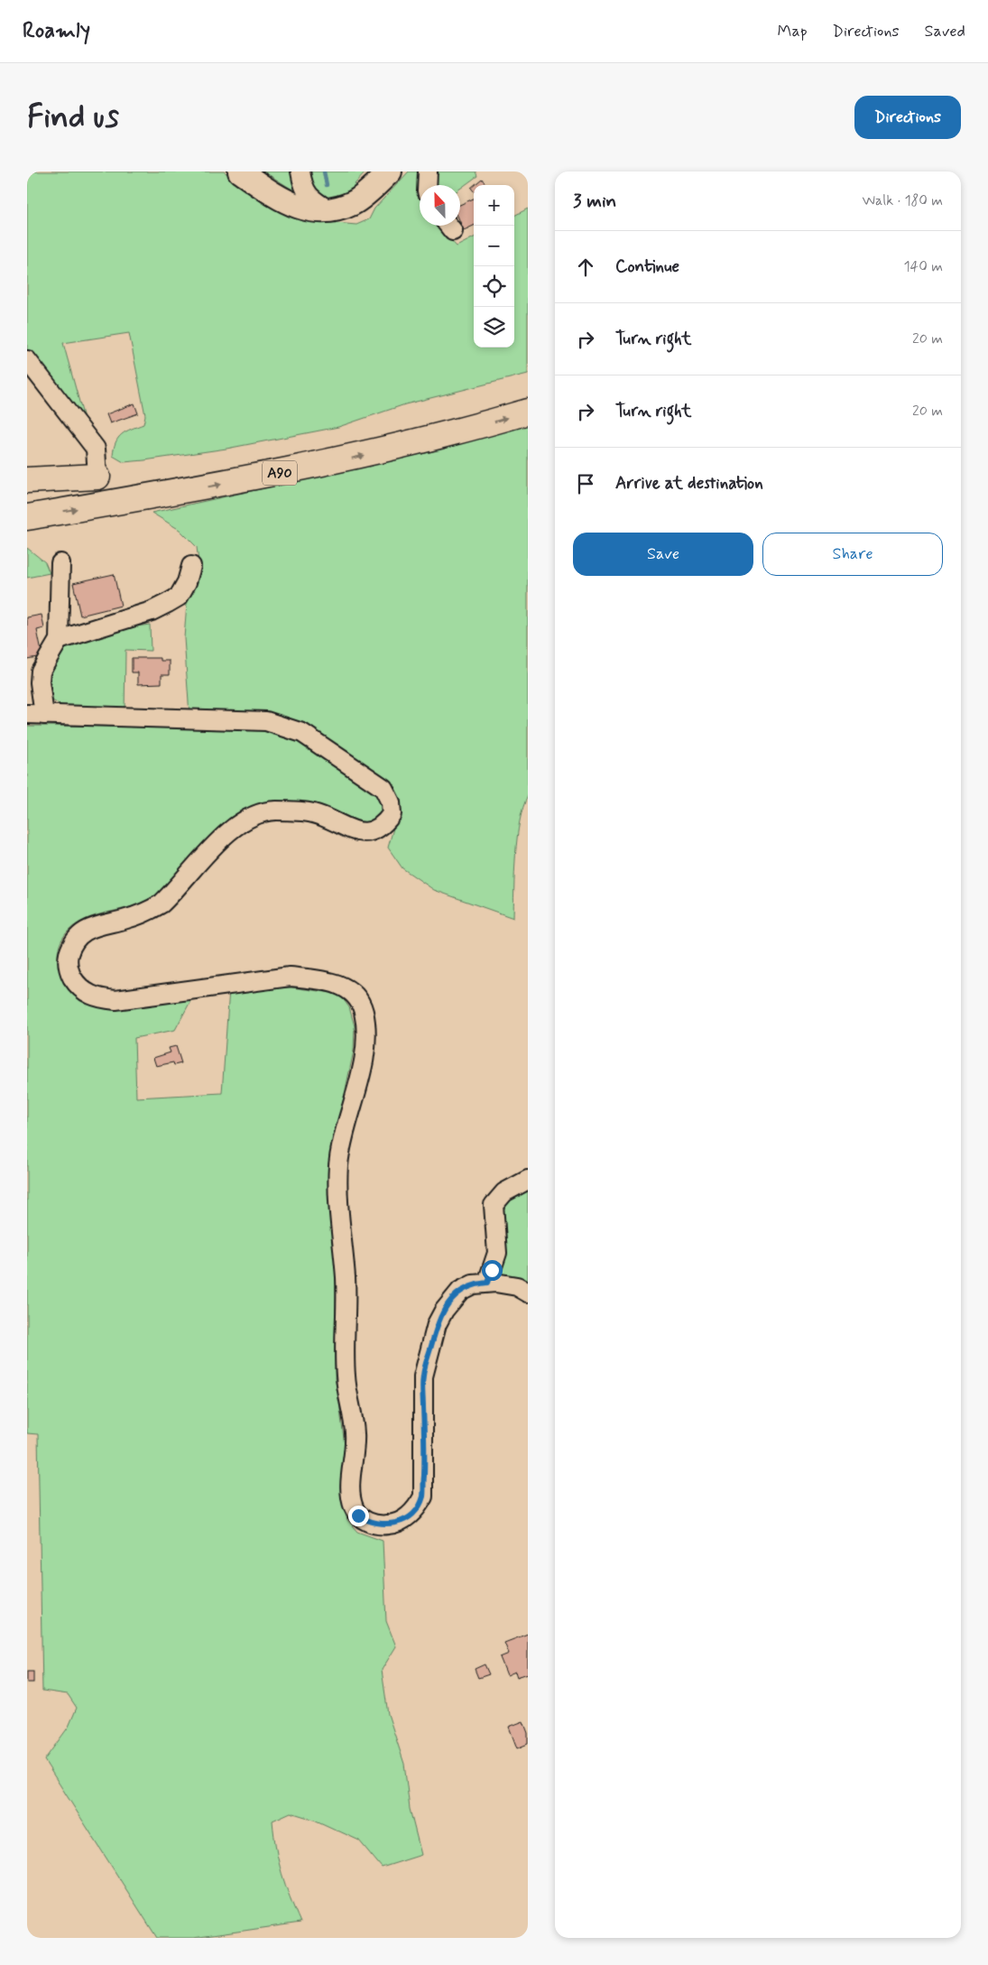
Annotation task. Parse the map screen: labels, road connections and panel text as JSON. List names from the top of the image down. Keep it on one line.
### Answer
{"streets":{"highway":["Α90"]},"north":"top","page":{"header":"Roamly","nav":["Map","Directions","Saved"],"buttons":["Directions",["Save","Share"]],"title":"Find us","heading":["3 min","Walk · 180 m"],"map_buttons":["+","−"],"list":[["Continue","140 m"],["Turn right","20 m"],["Turn right","20 m"],"Arrive at destination"]}}
